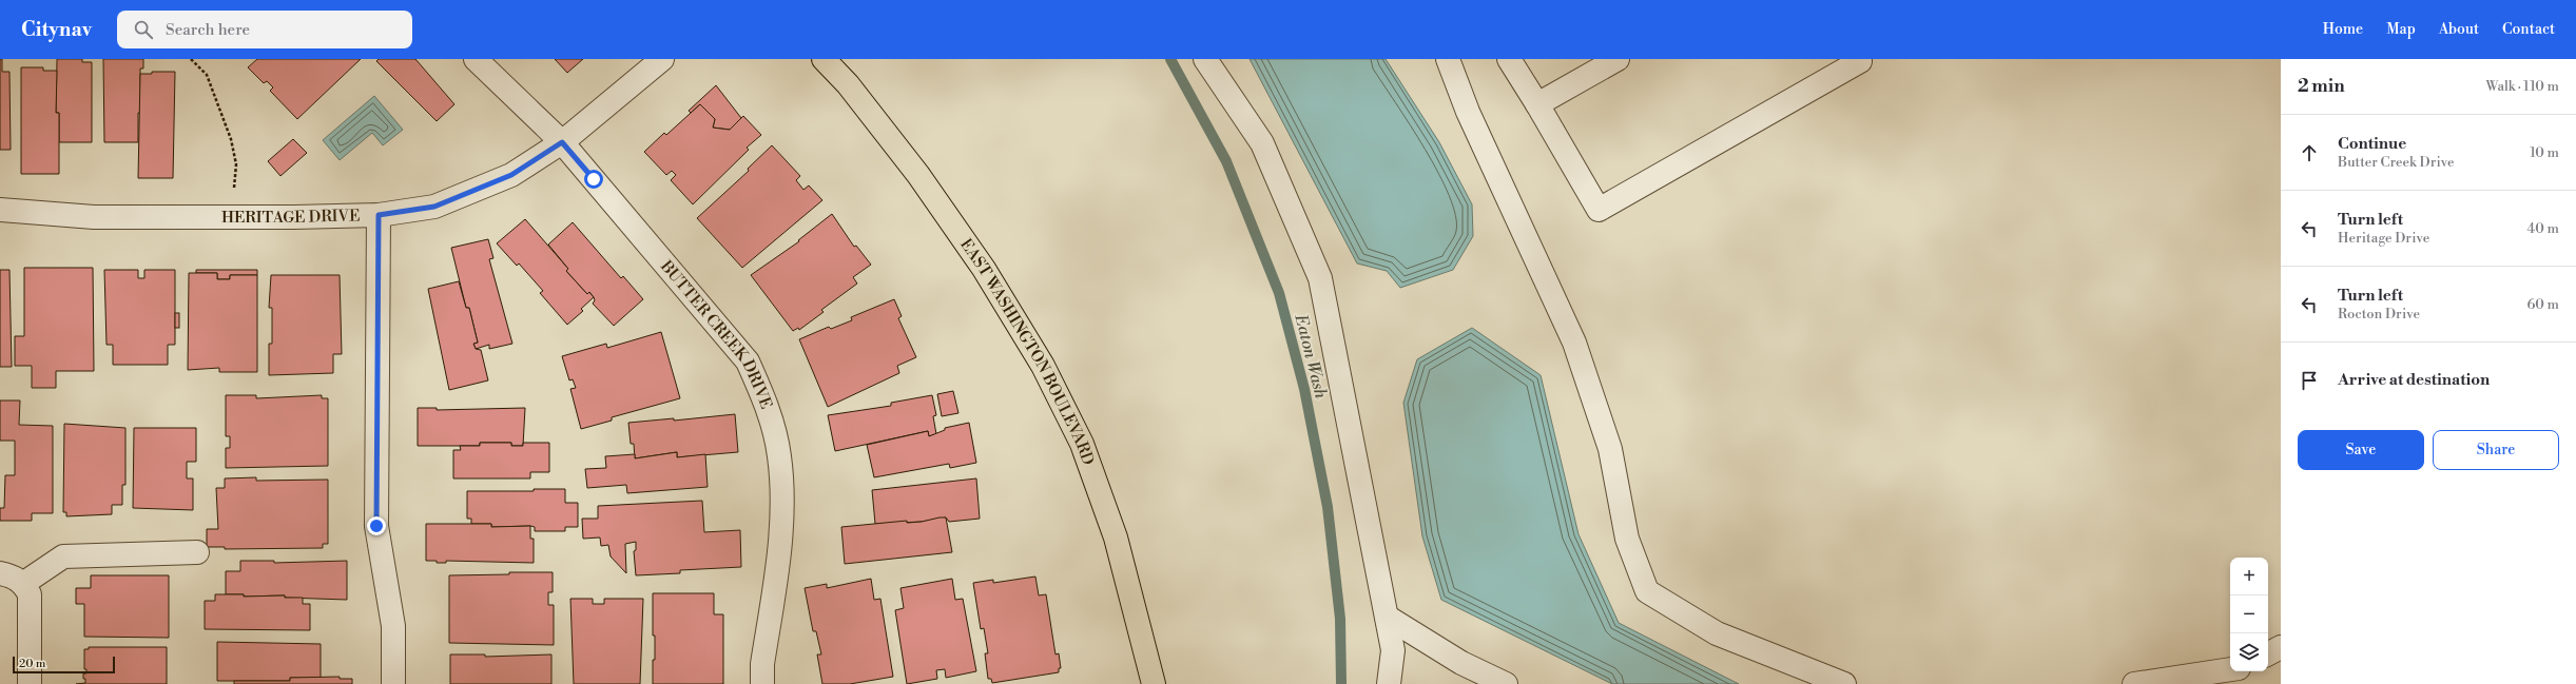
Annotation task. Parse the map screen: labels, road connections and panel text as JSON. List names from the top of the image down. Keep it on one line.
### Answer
{"streets":{"main road":["EAST WASHINGTON BOULEVARD"],"street":["HERITAGE DRIVE","BUTTER CREEK DRIVE"]},"crossings":[["HERITAGE DRIVE","BUTTER CREEK DRIVE"]],"water":["Eaton Wash"],"scale_bar":"20 m","page":{"header":"Citynav","search":"Search here","nav":["Home","Map","About","Contact"],"heading":["2 min","Walk · 110 m"],"list":[["Continue","Butter Creek Drive","10 m"],["Turn left","Heritage Drive","40 m"],["Turn left","Rocton Drive","60 m"],"Arrive at destination"],"buttons":["Save","Share"],"map_buttons":["+","−"],"scale":"20 m"}}
